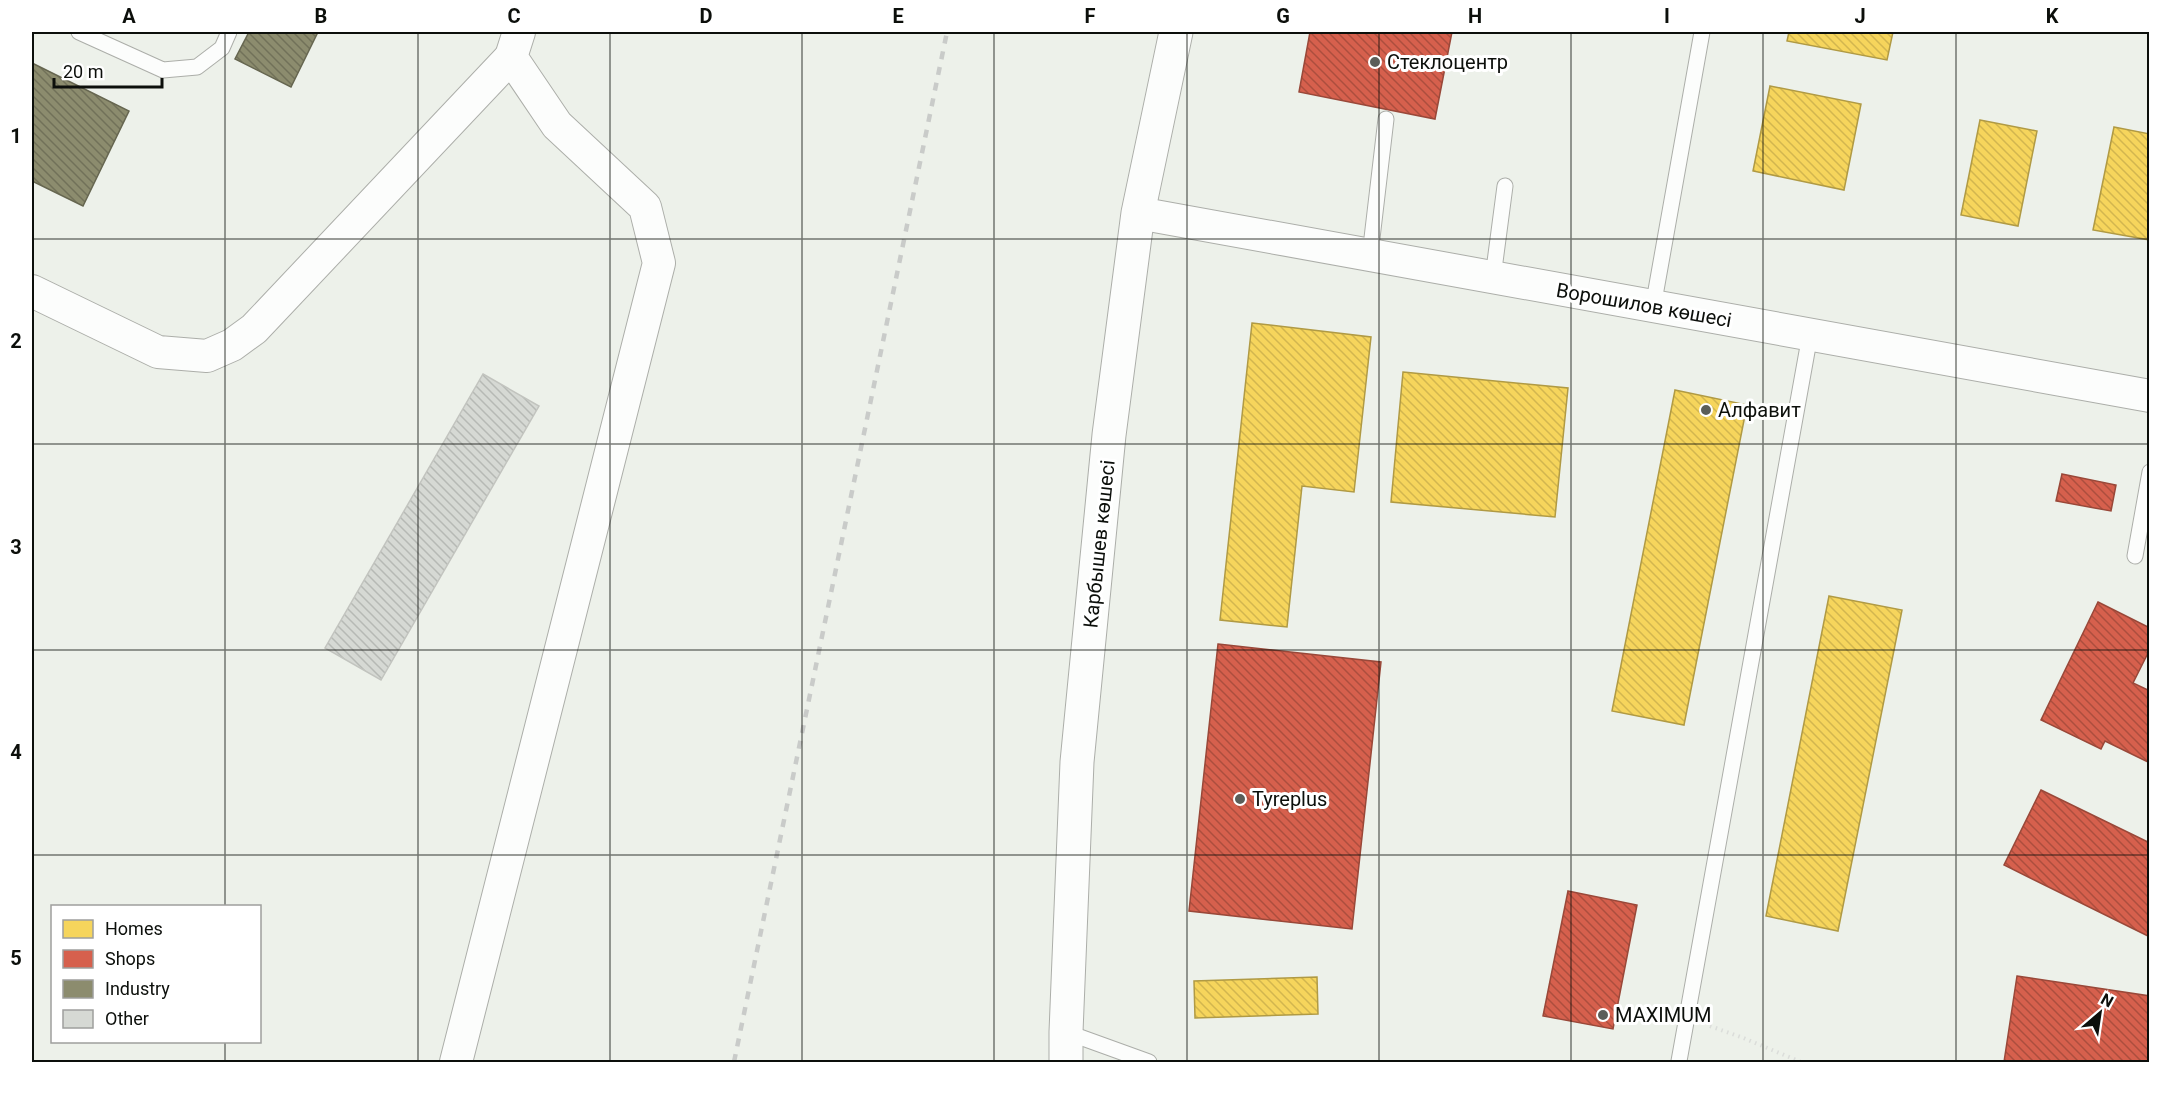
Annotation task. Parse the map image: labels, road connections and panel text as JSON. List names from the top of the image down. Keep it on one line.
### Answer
{"streets":{"main road":["Карбышев көшесі"],"street":["Ворошилов көшесі"]},"crossings":[["Ворошилов көшесі","Карбышев көшесі"]],"places":["Стеклоцентр","Алфавит","Tyreplus","MAXIMUM"],"legend":["Homes","Shops","Industry","Other"],"scale_bar":"20 m","north":"top right","grid":{"columns":["A","B","C","D","E","F","G","H","I","J","K"],"rows":["1","2","3","4","5"]}}
